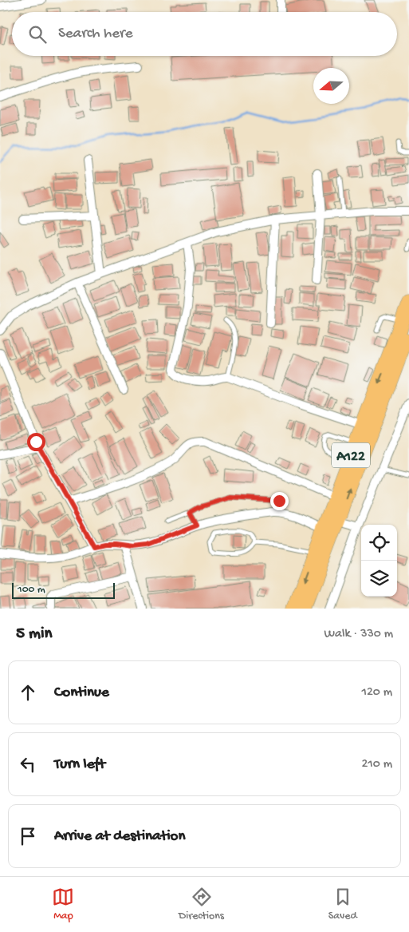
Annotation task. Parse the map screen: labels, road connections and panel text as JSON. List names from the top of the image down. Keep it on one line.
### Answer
{"streets":{"highway":["A122"]},"scale_bar":"100 m","north":"left","page":{"search":"Search here","scale":"100 m","heading":["5 min","Walk · 330 m"],"list":[["Continue","120 m"],["Turn left","210 m"],"Arrive at destination"],"nav":["Map","Directions","Saved"]}}
